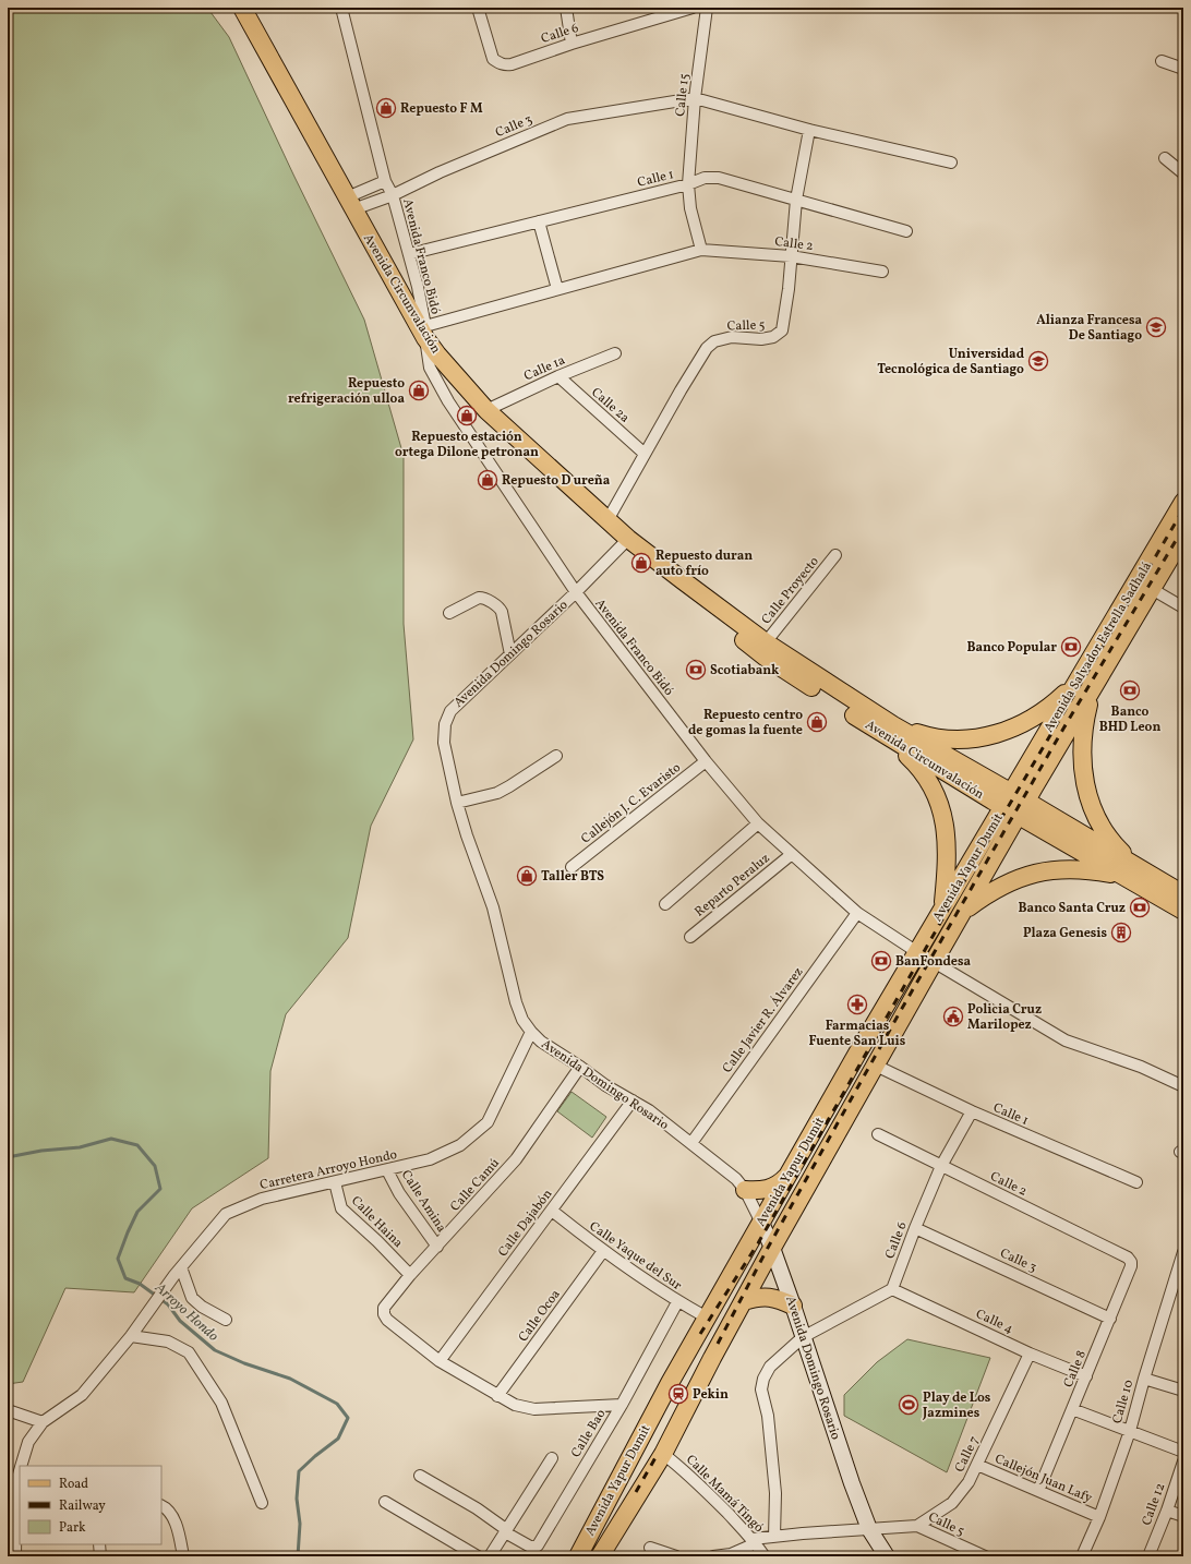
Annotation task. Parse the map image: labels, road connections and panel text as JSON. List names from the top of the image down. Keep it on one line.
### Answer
{"streets":{"main road":["Avenida Circunvalación","Avenida Salvador Estrella Sadhalá","Avenida Domingo Rosario","Avenida Yapur Dumit"],"street":["Calle 6","Calle 15","Calle 3","Calle 1","Calle 2","Avenida Franco Bidó","Calle 5","Calle 1a","Calle 2a","Calle Proyecto","Callejón J. C. Evaristo","Reparto Peraluz","Calle Javier R. Álvarez","Carretera Arroyo Hondo","Calle Camú","Calle Amina","Calle Haina","Calle Dajabón","Calle Yaque del Sur","Calle Ocoa","Calle 4","Calle 8","Calle 10","Calle Bao","Calle 7","Callejón Juan Lafy","Calle Mamá Tingó","Calle 12"]},"crossings":[["Calle 6","Calle 3"],["Calle 6","Calle 1"],["Calle 6","Calle 2"],["Calle 6","Calle 4"],["Calle 15","Calle 3"],["Calle 15","Calle 1"],["Calle 3","Avenida Franco Bidó"],["Calle 3","Avenida Circunvalación"],["Calle 3","Calle 8"],["Calle 1","Avenida Franco Bidó"],["Calle 1","Calle 5"],["Calle 1","Avenida Yapur Dumit"],["Calle 2","Avenida Franco Bidó"],["Calle 2","Avenida Circunvalación"],["Calle 2","Calle 5"],["Calle 2","Calle 8"],["Avenida Franco Bidó","Avenida Circunvalación"],["Avenida Franco Bidó","Avenida Domingo Rosario"],["Avenida Franco Bidó","Callejón J. C. Evaristo"],["Avenida Franco Bidó","Avenida Yapur Dumit"],["Avenida Franco Bidó","Reparto Peraluz"],["Avenida Franco Bidó","Calle Javier R. Álvarez"],["Avenida Circunvalación","Calle 5"],["Avenida Circunvalación","Calle 1a"],["Avenida Circunvalación","Calle Proyecto"],["Avenida Circunvalación","Avenida Salvador Estrella Sadhalá"],["Avenida Circunvalación","Avenida Domingo Rosario"],["Avenida Circunvalación","Avenida Yapur Dumit"],["Calle 5","Calle 2a"],["Calle 5","Avenida Domingo Rosario"],["Calle 5","Calle 7"],["Calle 5","Calle Mamá Tingó"],["Calle 1a","Calle 2a"],["Avenida Salvador Estrella Sadhalá","Avenida Yapur Dumit"],["Avenida Domingo Rosario","Avenida Yapur Dumit"],["Avenida Domingo Rosario","Calle Javier R. Álvarez"],["Avenida Domingo Rosario","Carretera Arroyo Hondo"],["Avenida Domingo Rosario","Calle Camú"],["Avenida Domingo Rosario","Calle Dajabón"],["Avenida Yapur Dumit","Calle Yaque del Sur"],["Avenida Yapur Dumit","Calle Mamá Tingó"],["Carretera Arroyo Hondo","Calle Amina"],["Carretera Arroyo Hondo","Calle Haina"],["Calle Camú","Calle Amina"],["Calle Camú","Calle Haina"],["Calle Camú","Calle Dajabón"],["Calle Dajabón","Calle Yaque del Sur"],["Calle Yaque del Sur","Calle Ocoa"],["Calle Yaque del Sur","Calle Bao"],["Calle 4","Calle 8"],["Calle 4","Calle 7"],["Calle 8","Callejón Juan Lafy"],["Calle 10","Callejón Juan Lafy"],["Calle 7","Callejón Juan Lafy"]],"water":["Arroyo Hondo"],"places":{"shop":["Repuesto F M","Repuesto refrigeración ulloa","Repuesto estación ortega Dilone petronan","Repuesto D ureña","Repuesto duran auto frío","Repuesto centro de gomas la fuente","Taller BTS"],"school or university":["Alianza Francesa De Santiago","Universidad Tecnológica de Santiago"],"bank":["Banco Popular","Scotiabank","Banco BHD Leon","Banco Santa Cruz","BanFondesa"],"building":["Plaza Genesis"],"pharmacy":["Farmacias Fuente San Luis"],"public building":["Policia Cruz Marilopez"],"station":["Pekin"],"sports":["Play de Los Jazmines"]},"legend":["Road","Railway","Park"]}
